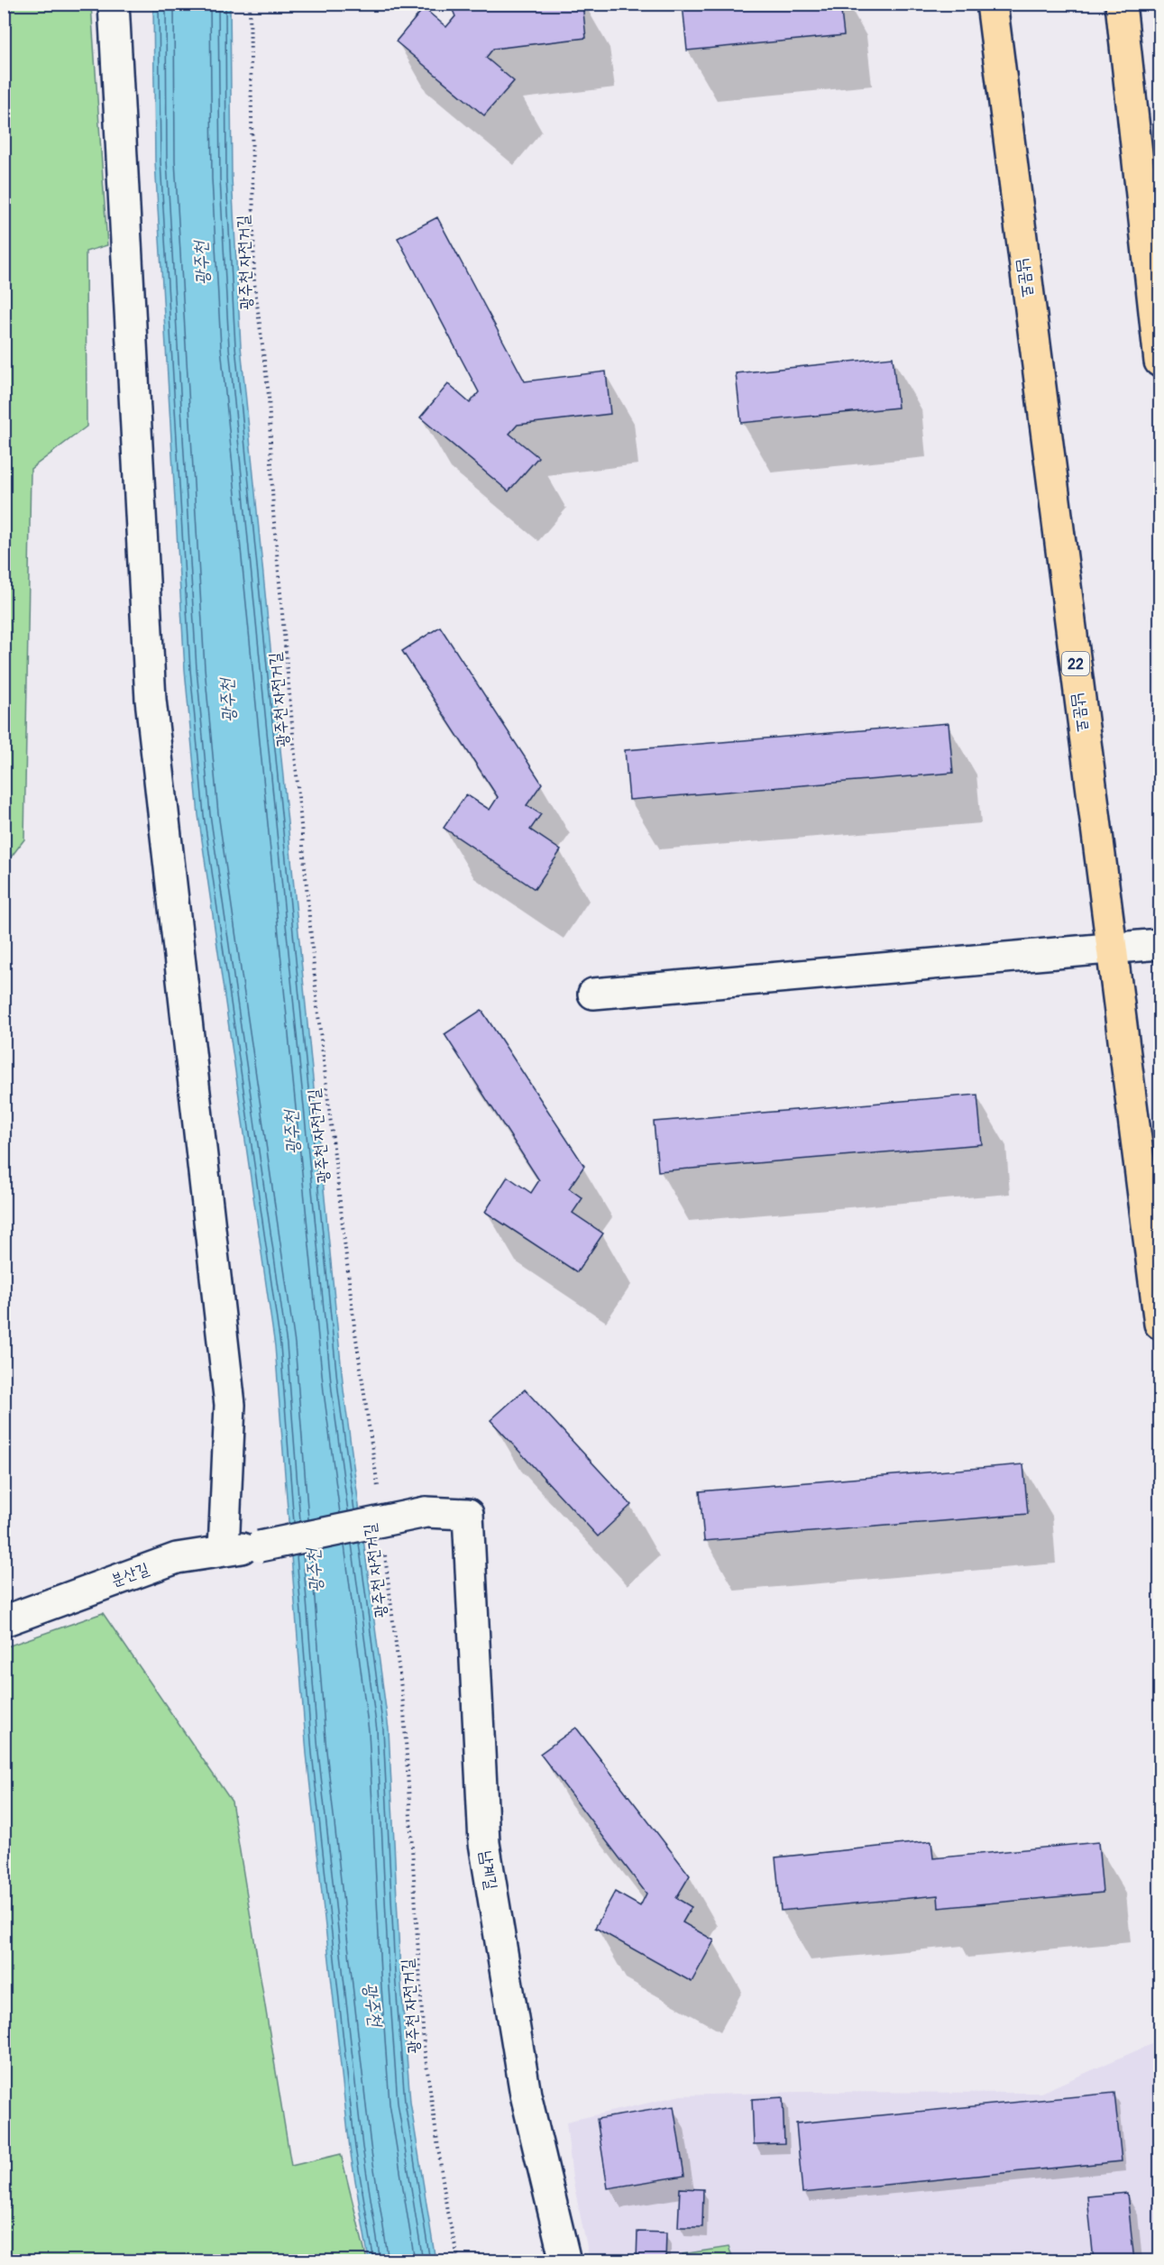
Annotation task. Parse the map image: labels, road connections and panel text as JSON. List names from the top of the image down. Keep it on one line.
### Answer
{"streets":{"main road":["남문로","22"],"street":["분산길","남계길"],"path":["광주천 자전거길"]},"crossings":[["분산길","남계길"]],"water":["광주천"]}
